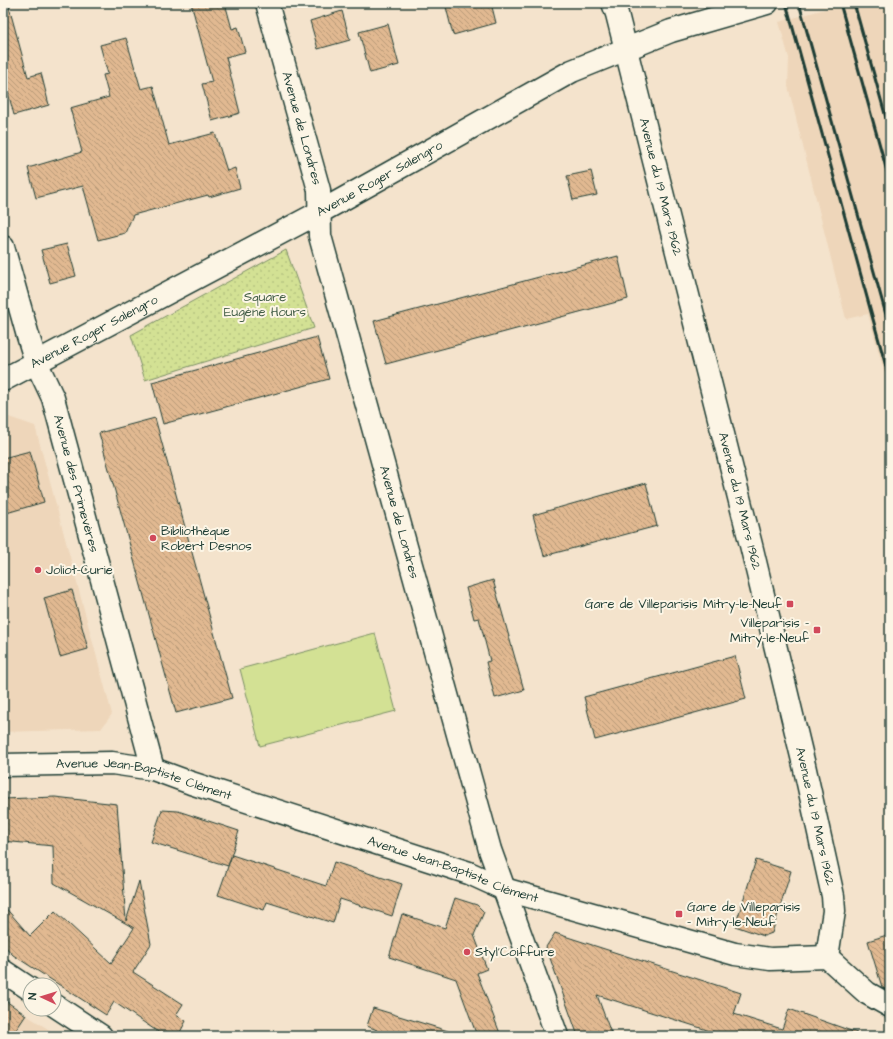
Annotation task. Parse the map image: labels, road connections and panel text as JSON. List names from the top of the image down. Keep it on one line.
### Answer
{"streets":{"street":["Avenue de Londres","Avenue Roger Salengro","Avenue du 19 Mars 1962","Avenue des Primevères","Avenue Jean-Baptiste Clément"]},"crossings":[["Avenue de Londres","Avenue Roger Salengro"],["Avenue de Londres","Avenue Jean-Baptiste Clément"],["Avenue Roger Salengro","Avenue du 19 Mars 1962"],["Avenue Roger Salengro","Avenue des Primevères"],["Avenue du 19 Mars 1962","Avenue Jean-Baptiste Clément"],["Avenue des Primevères","Avenue Jean-Baptiste Clément"]],"parks":["Square Eugène Hours"],"places":{"other":["Bibliothèque Robert Desnos","Joliot-Curie","Styl'Coiffure"],"transit":["Gare de Villeparisis Mitry-le-Neuf","Villeparisis - Mitry-le-Neuf","Gare de Villeparisis - Mitry-le-Neuf"]},"north":"left"}
